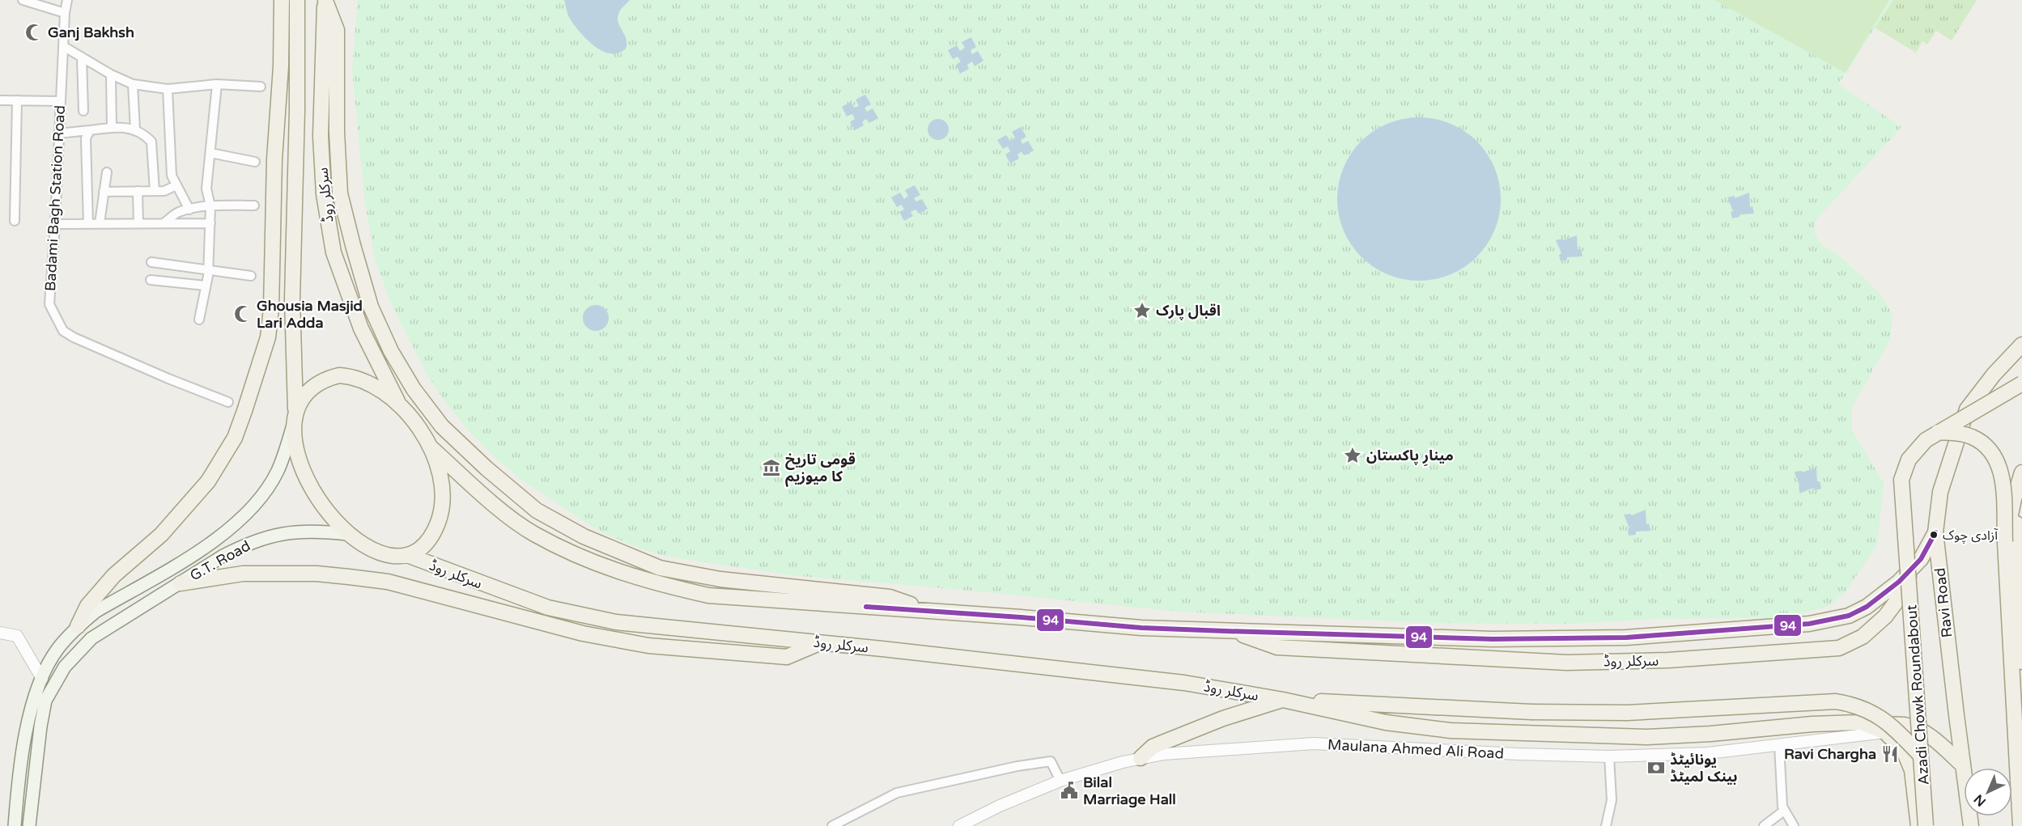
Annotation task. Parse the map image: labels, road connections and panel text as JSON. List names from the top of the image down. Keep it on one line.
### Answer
{"streets":{"main road":["سرکلر روڈ","G.T. Road","Ravi Road","Azadi Chowk Roundabout"],"street":["Badami Bagh Station Road","Maulana Ahmed Ali Road"]},"crossings":[["سرکلر روڈ","G.T. Road"],["سرکلر روڈ","Ravi Road"],["سرکلر روڈ","Azadi Chowk Roundabout"],["سرکلر روڈ","Maulana Ahmed Ali Road"]],"places":{"mosque":["Ganj Bakhsh","Ghousia Masjid Lari Adda"],"place":["اقبال پارک","مینارِ پاکستان"],"museum":["قومی تاریخ کا میوزیم"],"other":["آزادی چوک"],"restaurant":["Ravi Chargha"],"bank":["یونائیٹڈ بینک لمیٹڈ"],"public building":["Bilal Marriage Hall"]},"lines":["transit line 94"],"north":"bottom left"}
